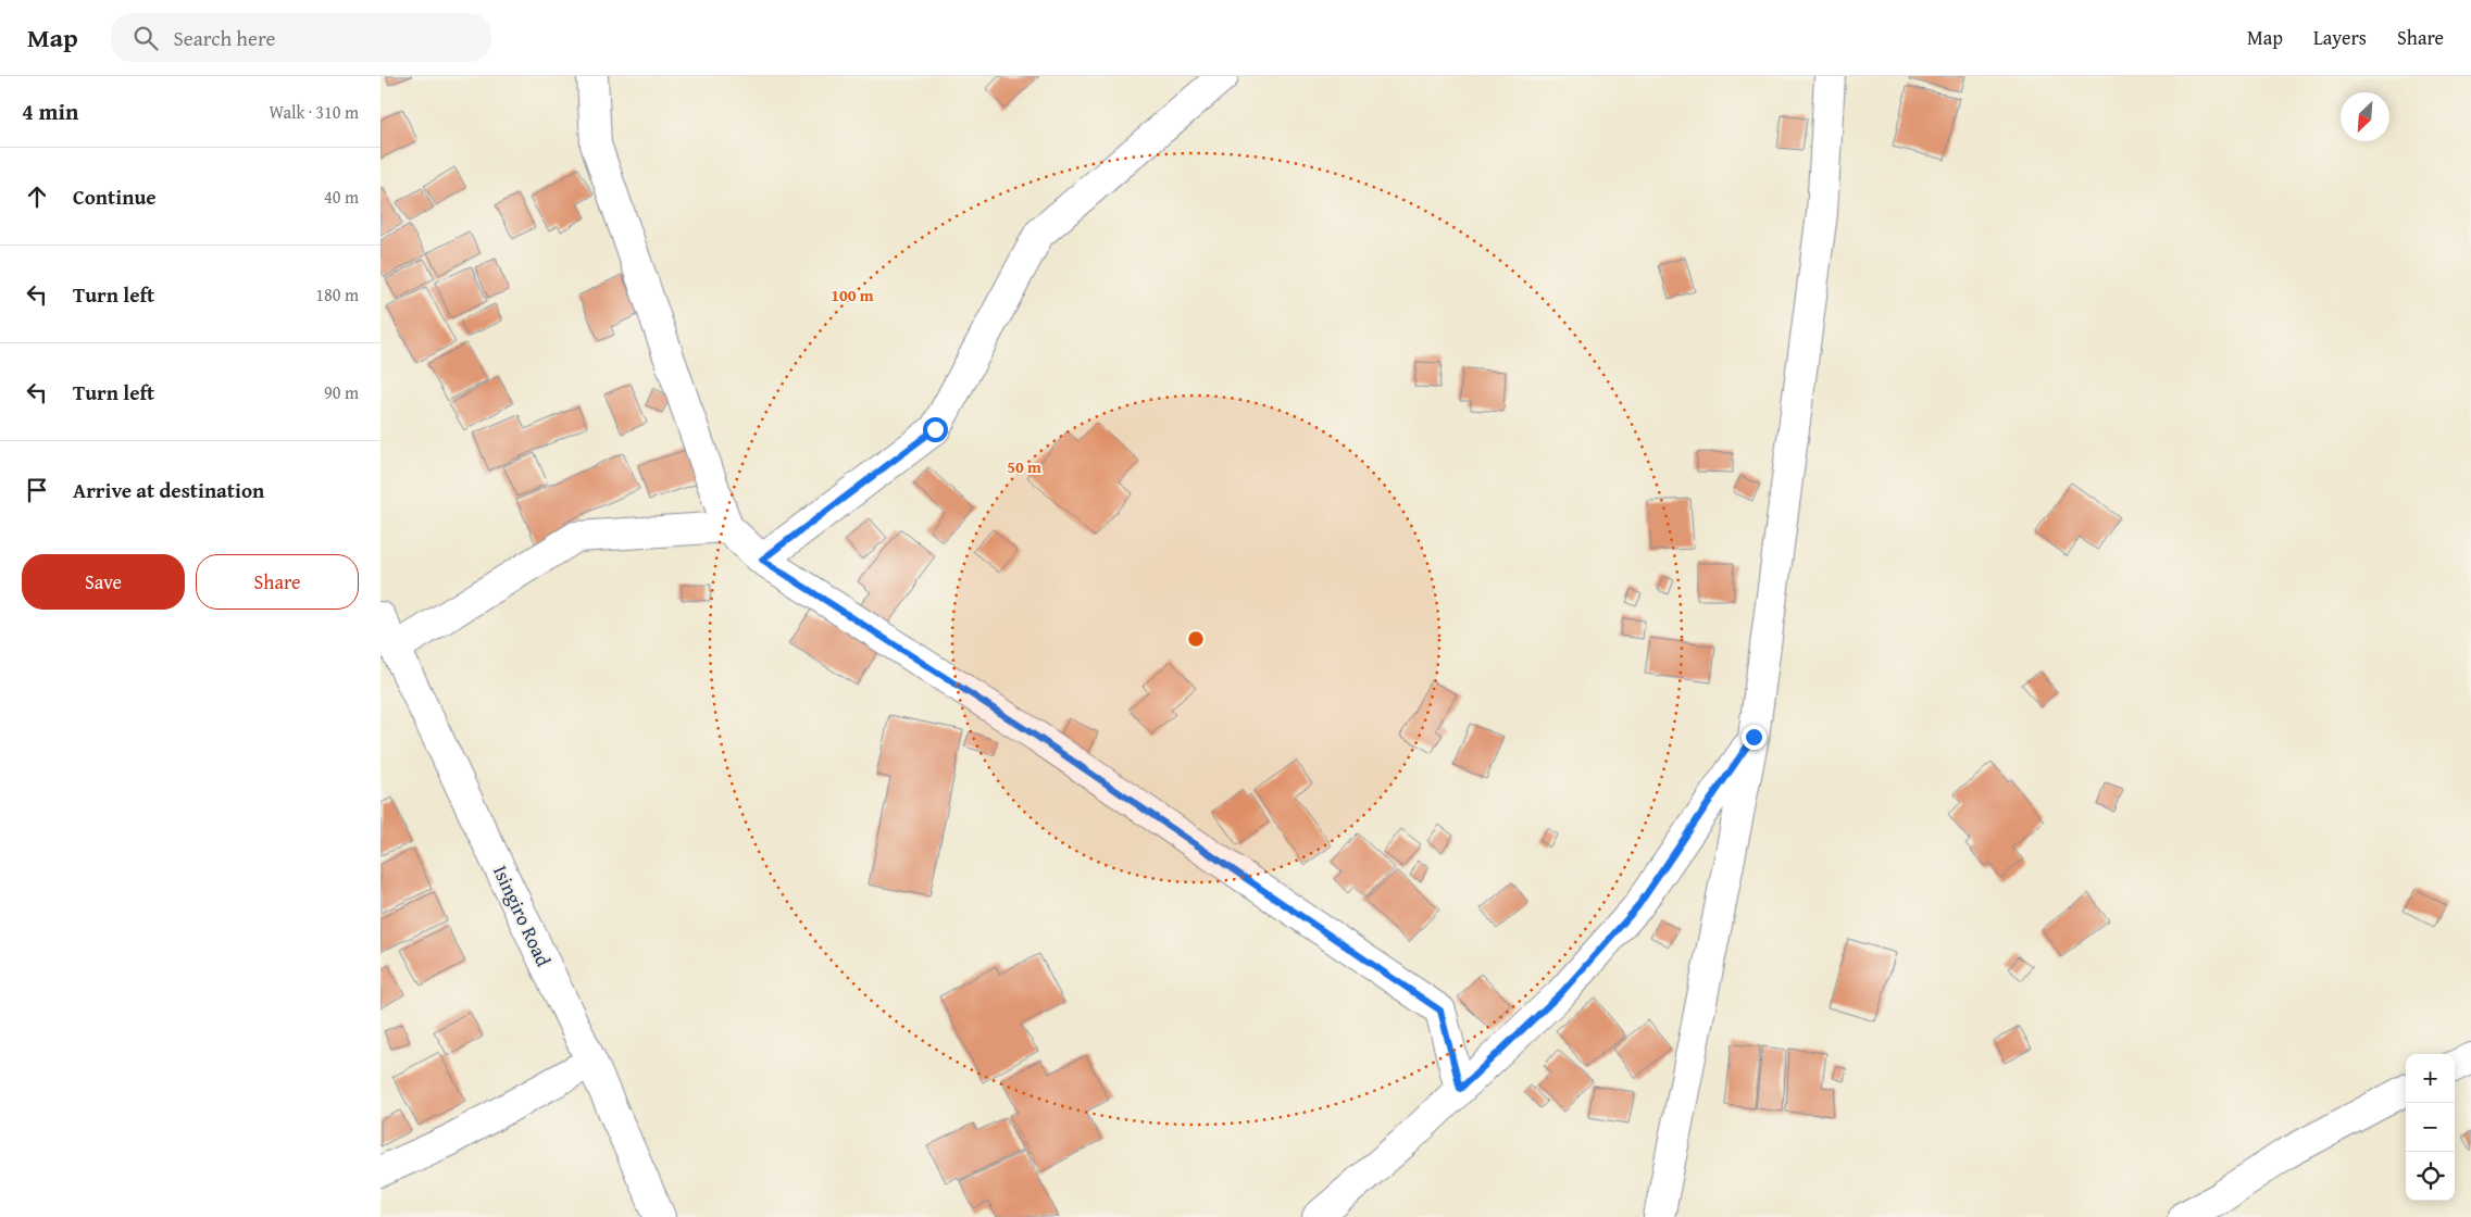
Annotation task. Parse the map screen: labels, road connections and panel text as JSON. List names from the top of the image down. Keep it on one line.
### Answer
{"streets":{"street":["Isingiro Road"]},"north":"bottom left","page":{"header":"Map","search":"Search here","nav":["Map","Layers","Share"],"heading":["4 min","Walk · 310 m"],"list":[["Continue","40 m"],["Turn left","180 m"],["Turn left","90 m"],"Arrive at destination"],"buttons":["Save","Share"],"map_buttons":["+","−"]},"rings":["100 m","50 m"]}
